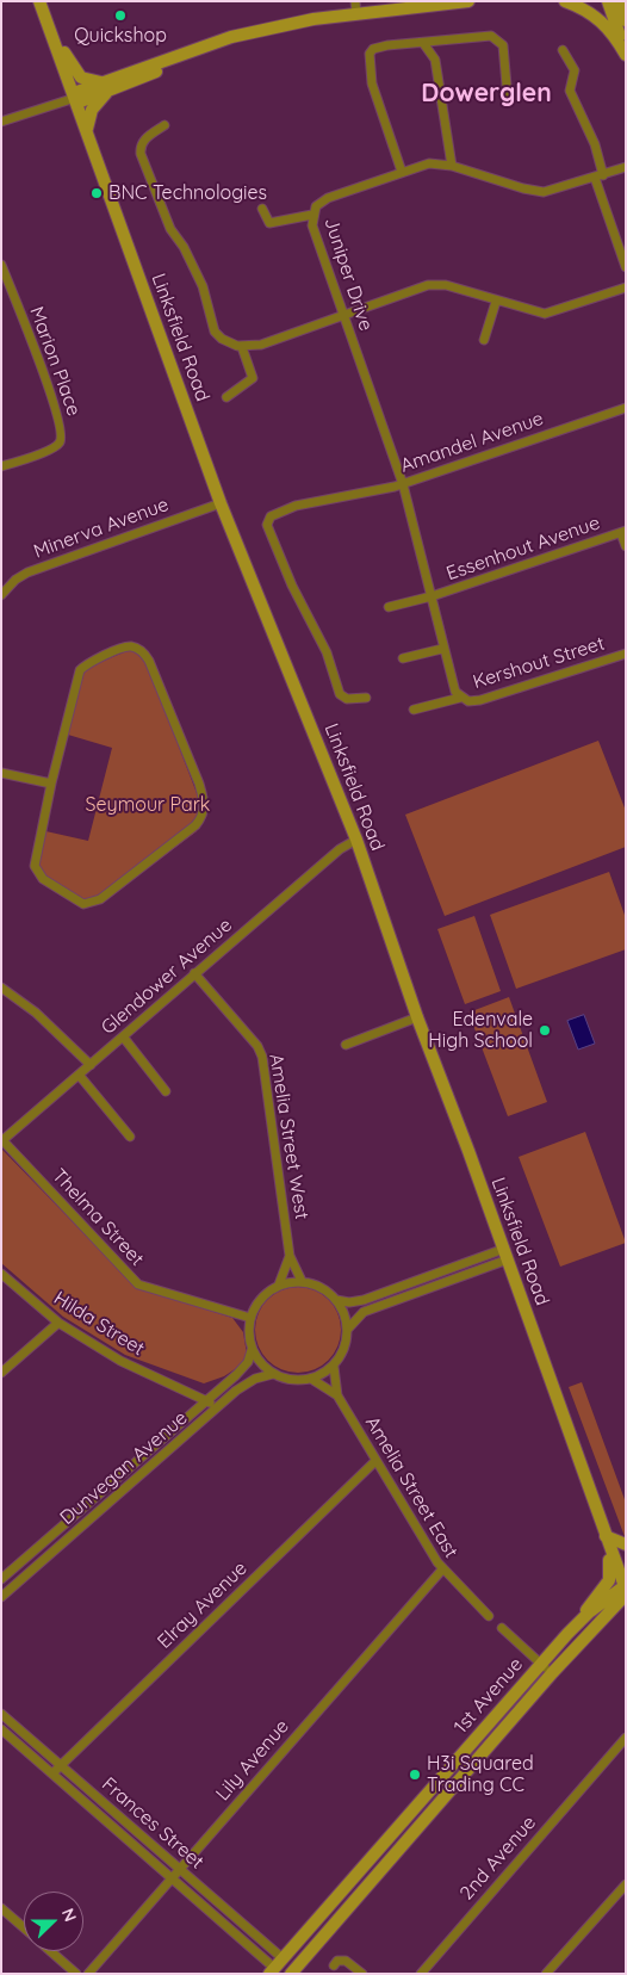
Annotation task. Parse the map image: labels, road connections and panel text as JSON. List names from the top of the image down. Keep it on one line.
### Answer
{"streets":{"main road":["Linksfield Road","1st Avenue"],"street":["Juniper Drive","Marion Place","Amandel Avenue","Minerva Avenue","Essenhout Avenue","Kershout Street","Glendower Avenue","Amelia Street West","Thelma Street","Hilda Street","Dunvegan Avenue","Amelia Street East","Elray Avenue","Lily Avenue","Frances Street","2nd Avenue"]},"crossings":[["Juniper Drive","Amandel Avenue"],["Juniper Drive","Essenhout Avenue"],["Juniper Drive","Kershout Street"],["Linksfield Road","Minerva Avenue"],["Linksfield Road","Glendower Avenue"],["Linksfield Road","1st Avenue"],["Essenhout Avenue","Kershout Street"],["Glendower Avenue","Amelia Street West"],["Glendower Avenue","Thelma Street"],["Amelia Street West","Thelma Street"],["Amelia Street West","Dunvegan Avenue"],["Amelia Street West","Amelia Street East"],["Thelma Street","Dunvegan Avenue"],["Thelma Street","Amelia Street East"],["Hilda Street","Dunvegan Avenue"],["Dunvegan Avenue","Amelia Street East"],["Amelia Street East","Elray Avenue"],["Amelia Street East","Lily Avenue"],["Elray Avenue","Frances Street"],["1st Avenue","Frances Street"],["Lily Avenue","Frances Street"]],"districts":["Dowerglen"],"parks":["Seymour Park"],"places":["Quickshop","BNC Technologies","Edenvale High School","H3i Squared Trading CC"],"north":"right"}
